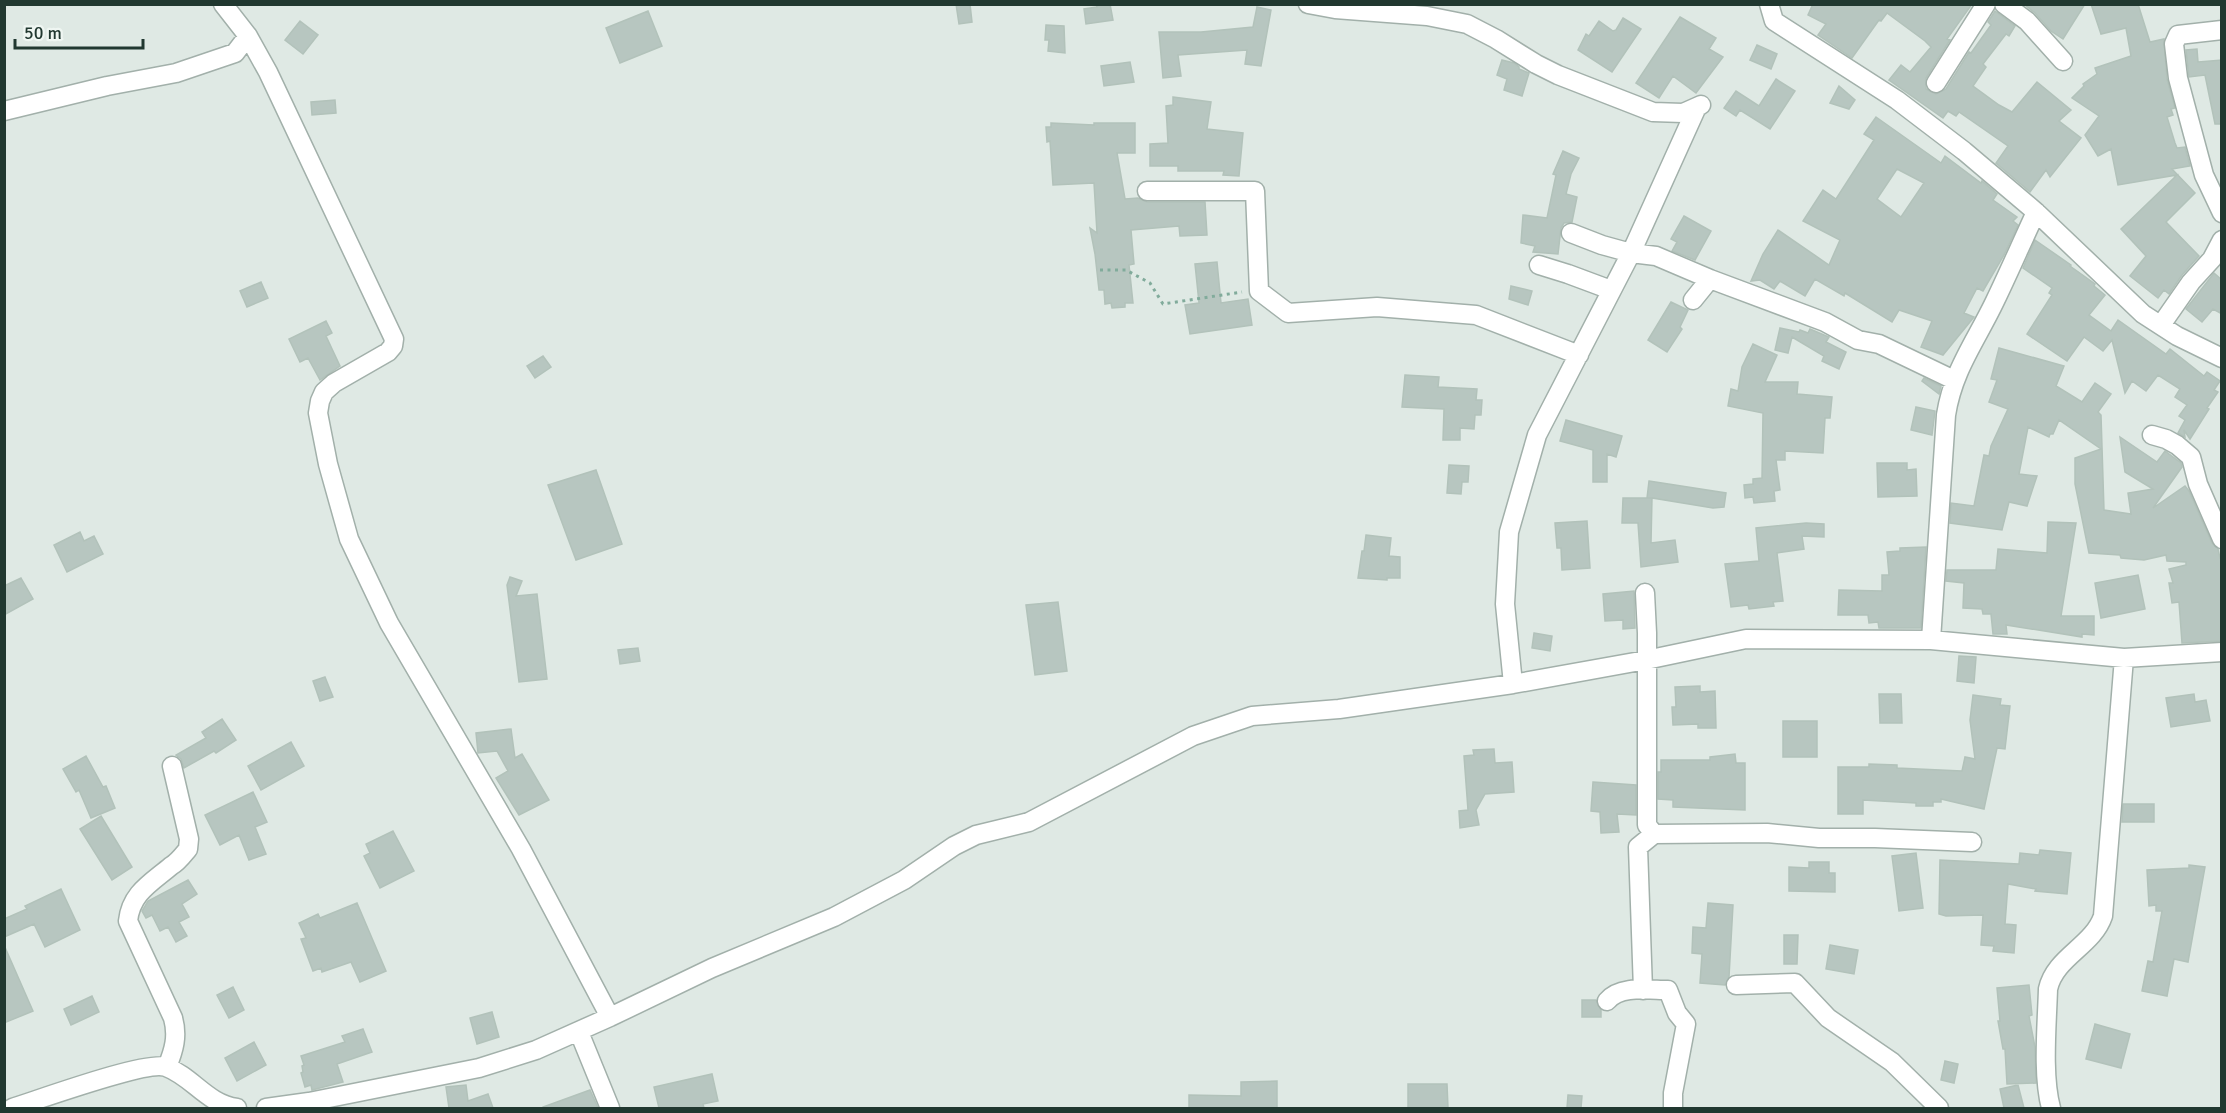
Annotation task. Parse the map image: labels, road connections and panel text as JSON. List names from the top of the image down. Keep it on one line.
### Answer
{"scale_bar":"50 m"}
